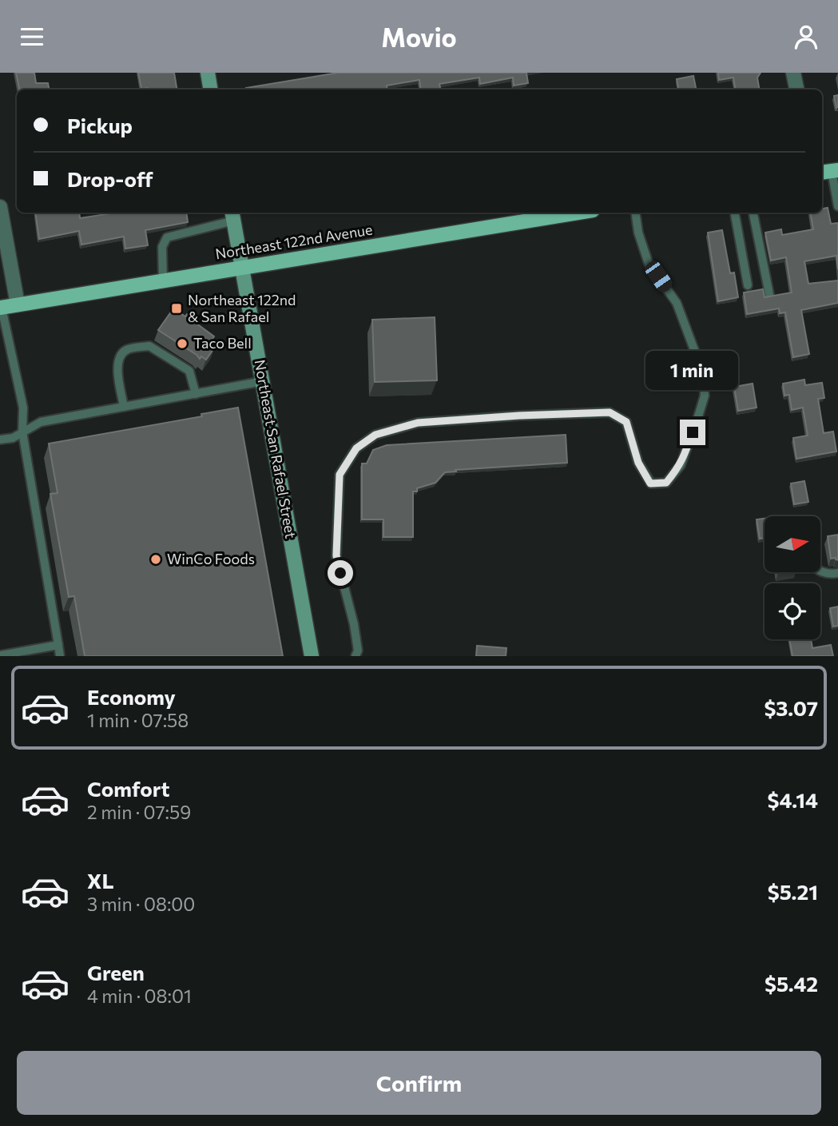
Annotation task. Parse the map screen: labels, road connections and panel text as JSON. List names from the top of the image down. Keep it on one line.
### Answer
{"streets":{"main road":["Northeast 122nd Avenue"],"street":["Northeast San Rafael Street"]},"crossings":[["Northeast 122nd Avenue","Northeast San Rafael Street"]],"places":{"transit":["Northeast 122nd & San Rafael"],"other":["Taco Bell","WinCo Foods"]},"north":"right","page":{"header":"Movio","banner":["Pickup","Drop-off"],"bubble":"1 min","list":[{"name":"Economy","note":"1 min · 07:58","value":"$3.07"},{"name":"Comfort","note":"2 min · 07:59","value":"$4.14"},{"name":"XL","note":"3 min · 08:00","value":"$5.21"},{"name":"Green","note":"4 min · 08:01","value":"$5.42"}],"buttons":"Confirm"}}
